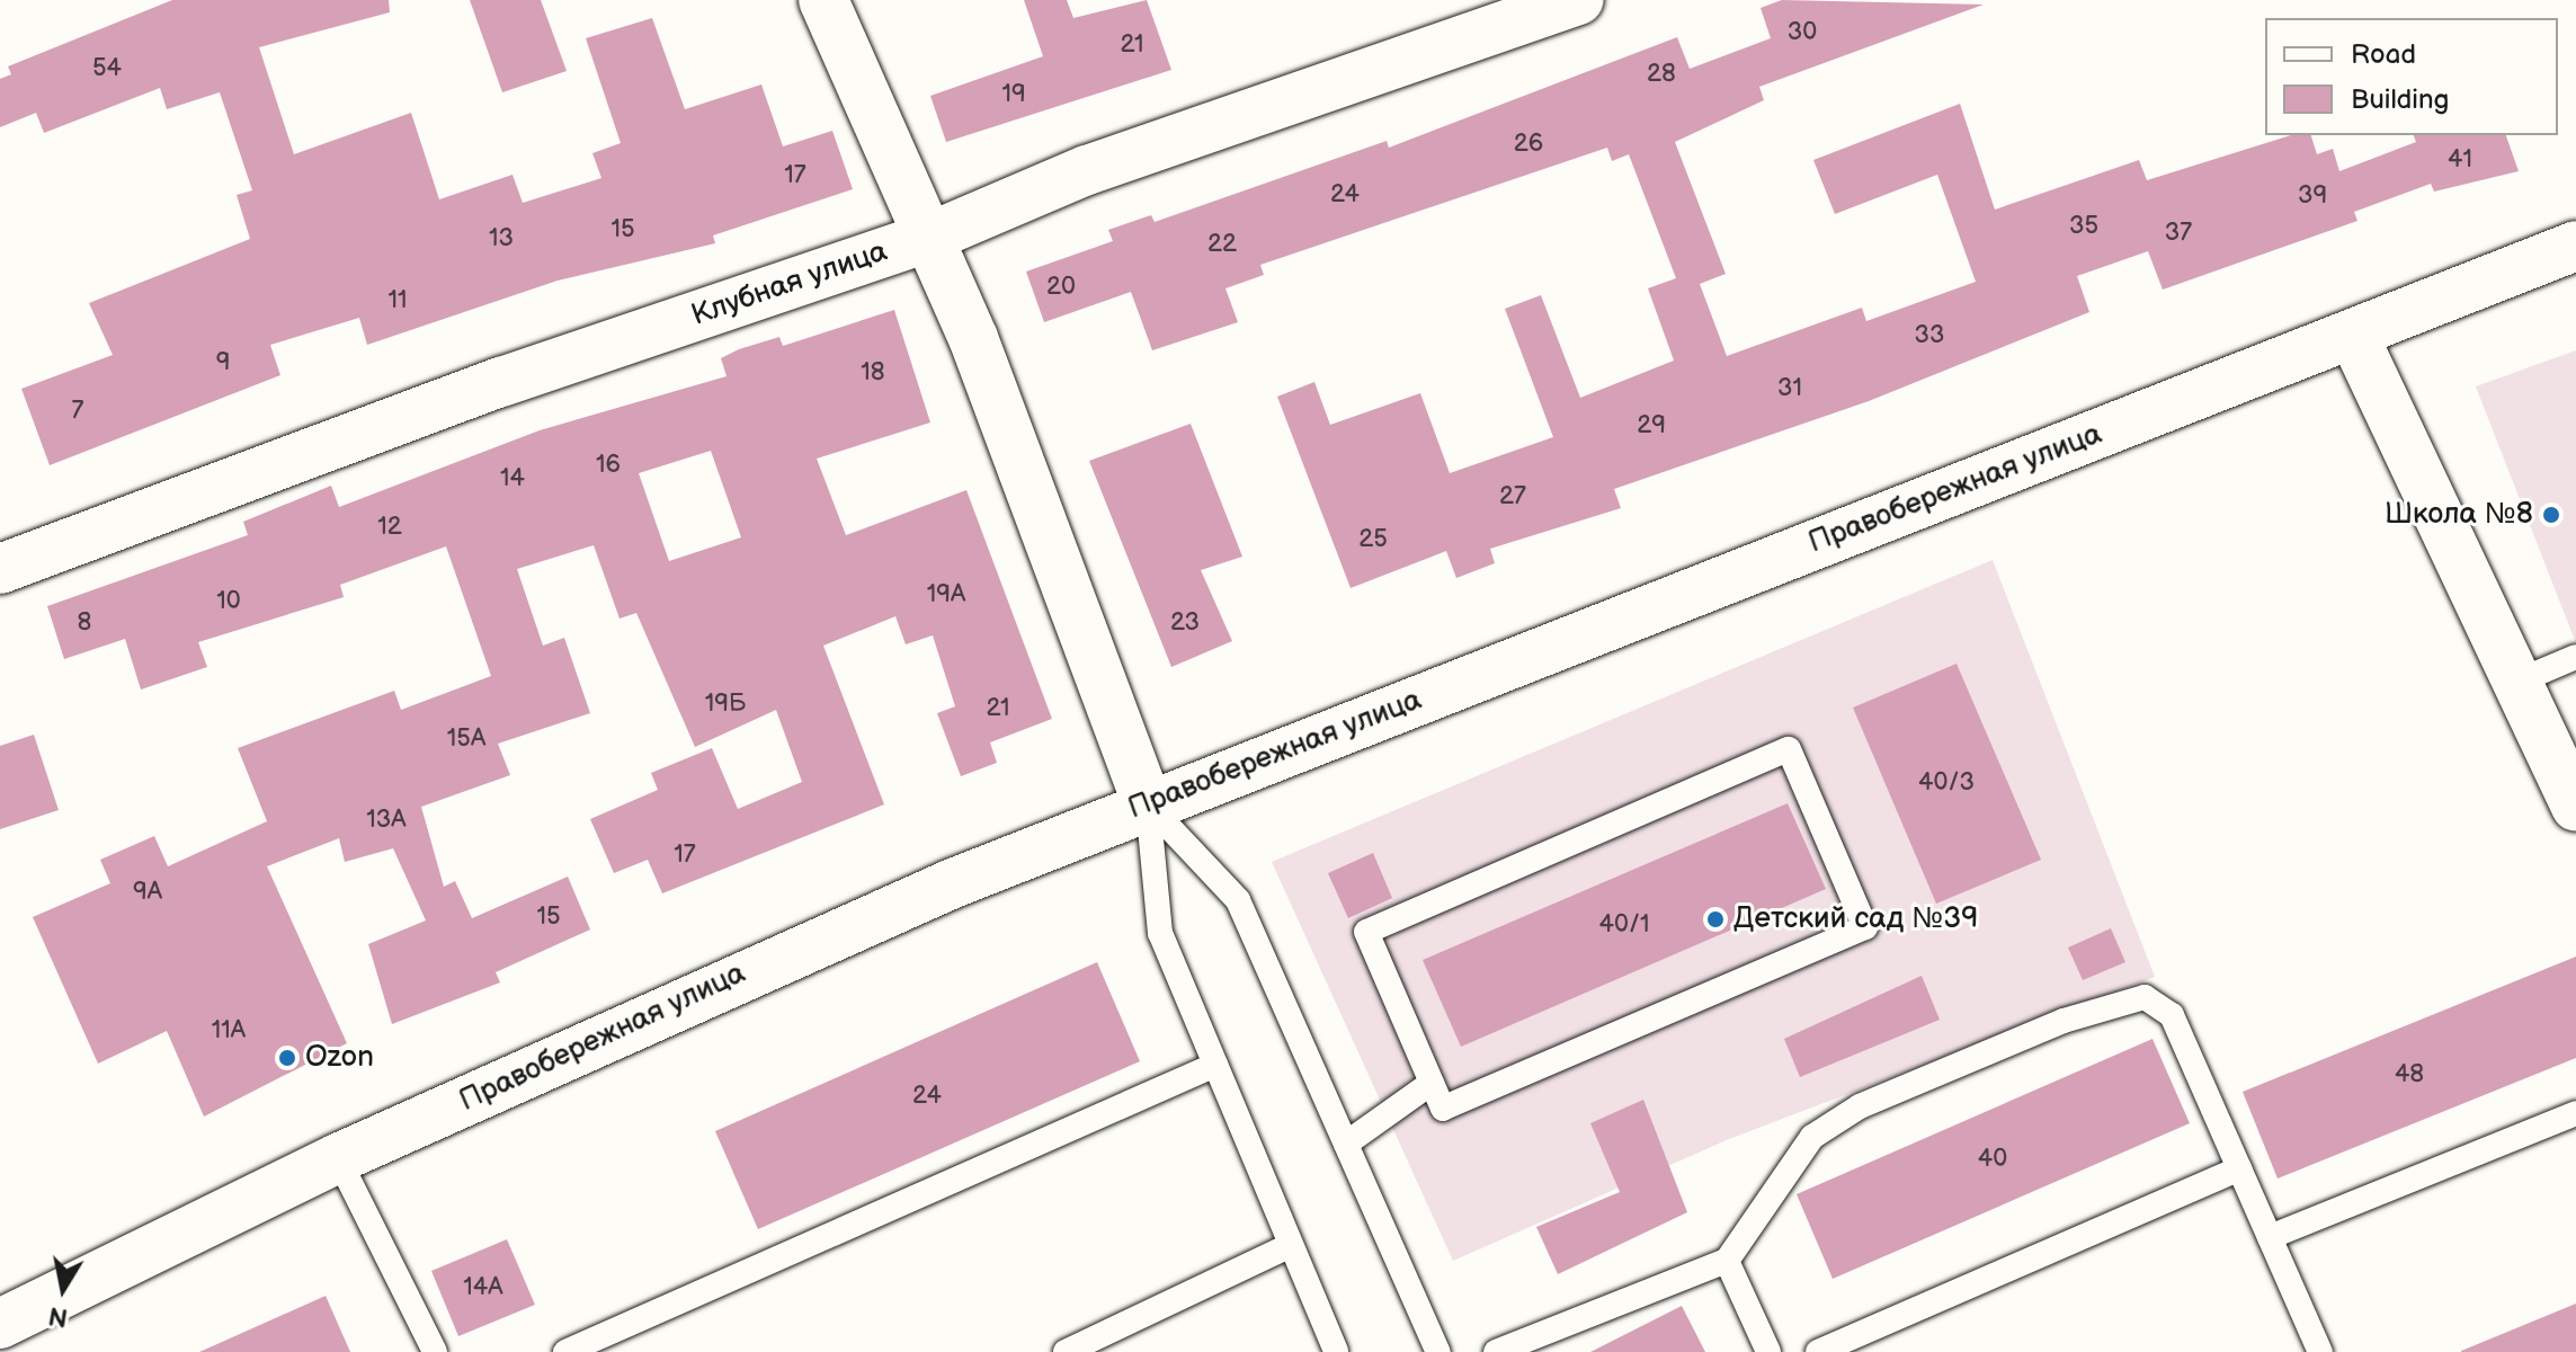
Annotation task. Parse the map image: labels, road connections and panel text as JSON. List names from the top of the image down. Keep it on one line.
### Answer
{"streets":{"street":["Клубная улица","Правобережная улица"]},"places":["Школа №8","Детский сад №39","Ozon"],"house_numbers":["30","21","54","28","19","26","41","17","24","39","35","15","37","13","22","20","11","33","9","18","31","7","29","16","14","27","12","25","19А","10","8","23","19Б","21","15А","40/3","13А","17","9А","15","40/1","11А","48","24","40","14А"],"legend":["Road","Building"],"north":"bottom"}
